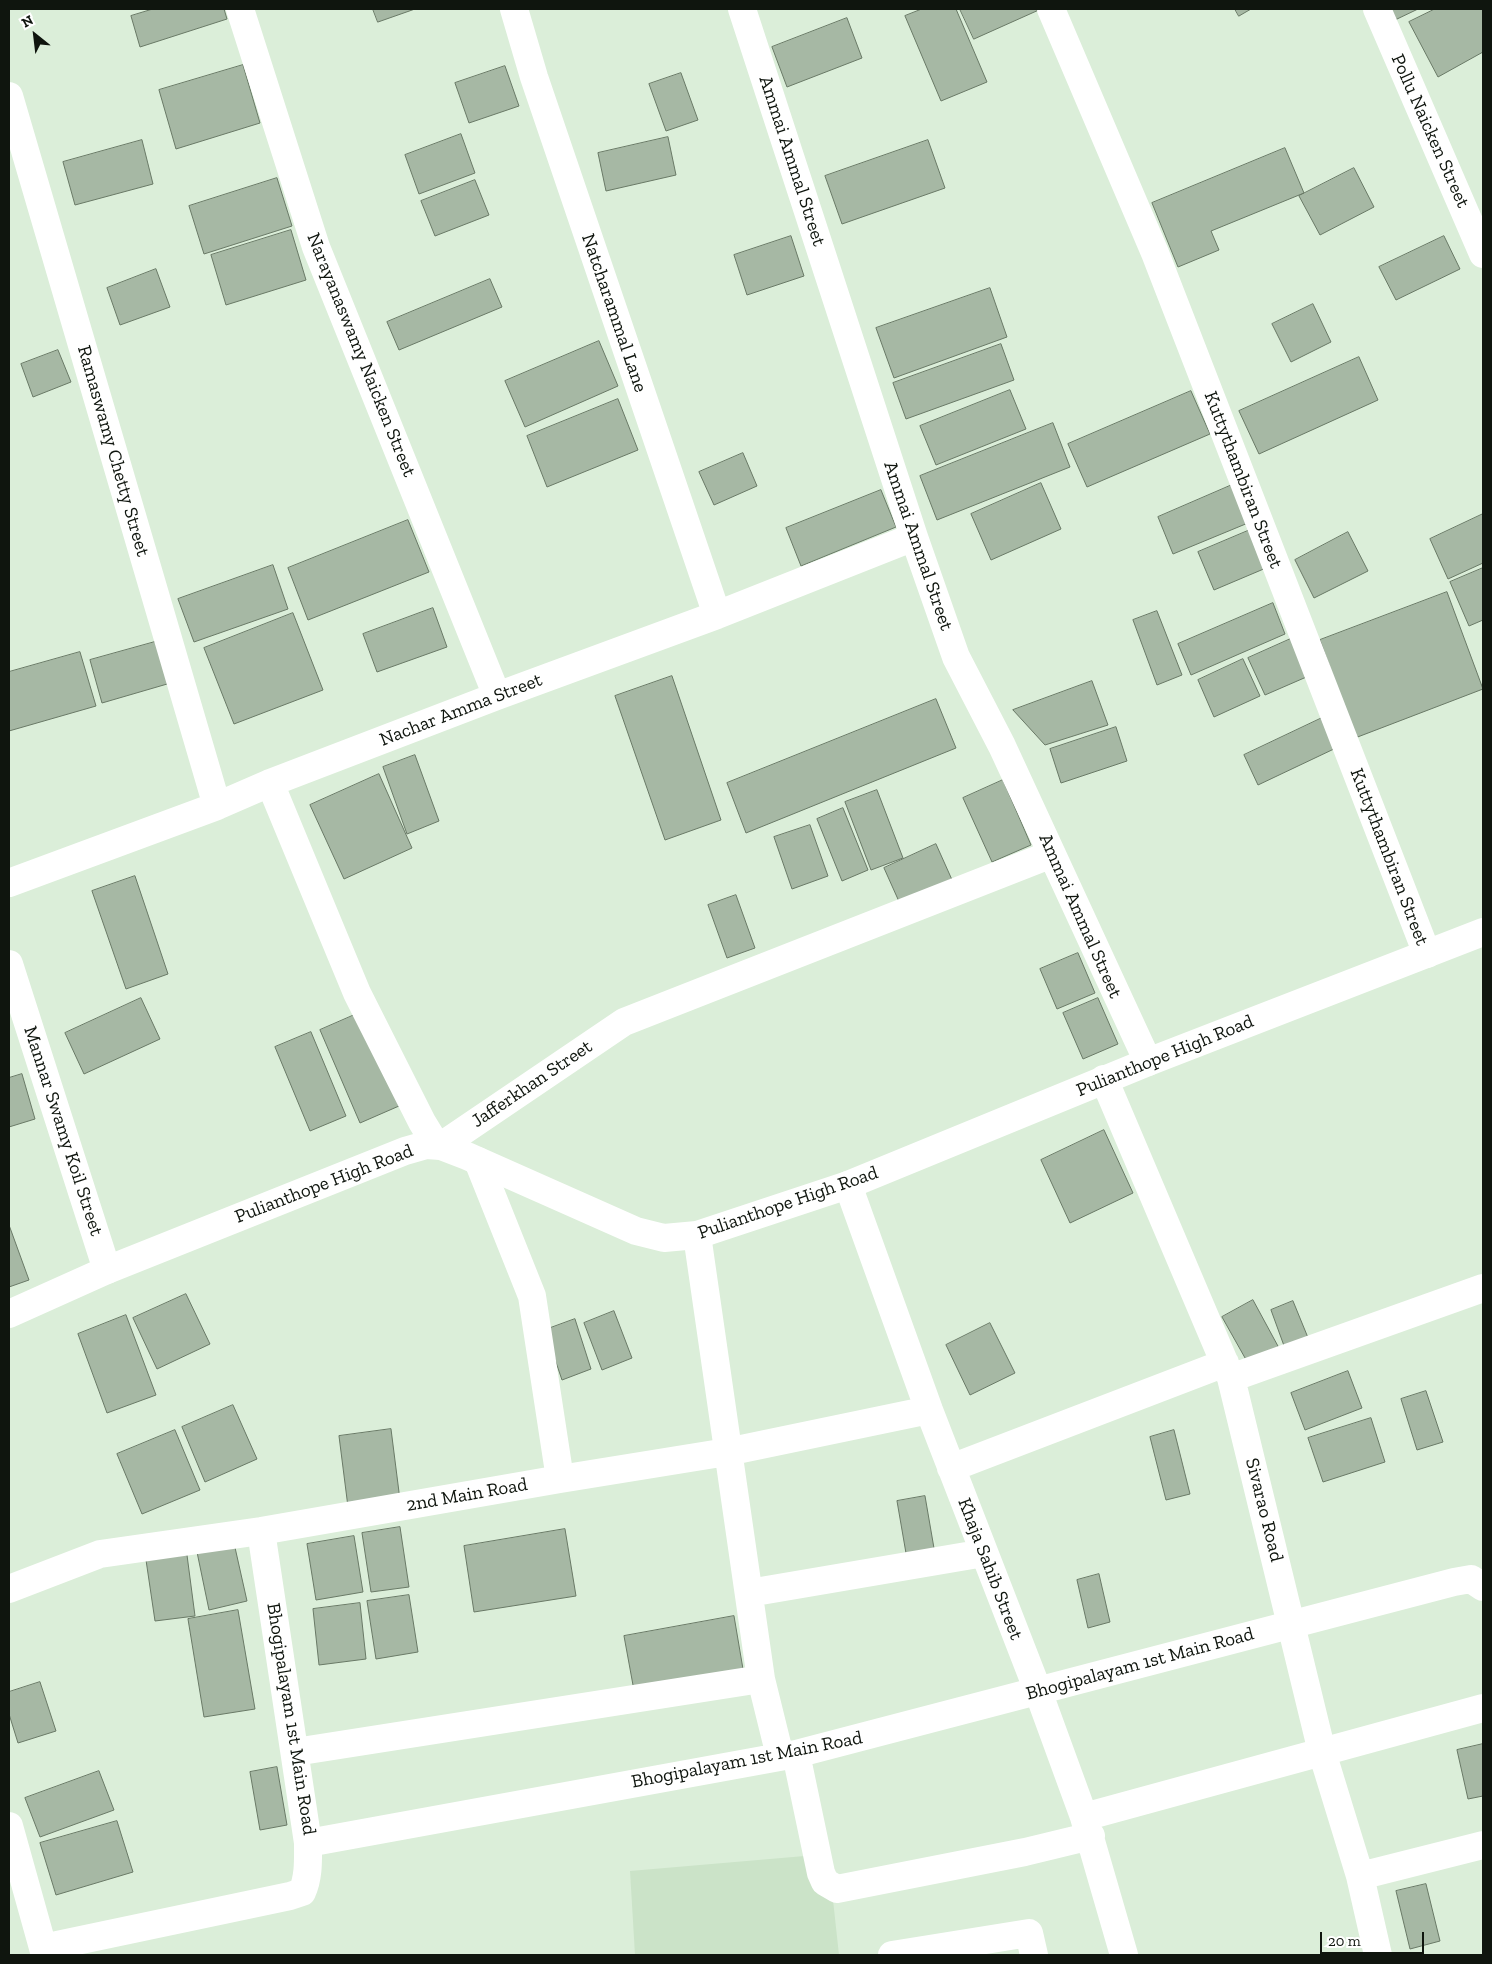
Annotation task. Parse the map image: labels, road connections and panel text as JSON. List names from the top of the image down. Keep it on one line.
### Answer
{"streets":{"street":["Pollu Naicken Street","Ammai Ammal Street","Natcharammal Lane","Narayanaswamy Naicken Street","Ramaswamy Chetty Street","Kuttythambiran Street","Nachar Amma Street","Pulianthope High Road","Jafferkhan Street","Mannar Swamy Koil Street","2nd Main Road","Sivarao Road","Khaja Sahib Street","Bhogipalayam 1st Main Road"]},"crossings":[["Ammai Ammal Street","Nachar Amma Street"],["Ammai Ammal Street","Pulianthope High Road"],["Ammai Ammal Street","Jafferkhan Street"],["Natcharammal Lane","Nachar Amma Street"],["Narayanaswamy Naicken Street","Nachar Amma Street"],["Ramaswamy Chetty Street","Nachar Amma Street"],["Kuttythambiran Street","Pulianthope High Road"],["Pulianthope High Road","Jafferkhan Street"],["Pulianthope High Road","Mannar Swamy Koil Street"],["Pulianthope High Road","Sivarao Road"],["Pulianthope High Road","Khaja Sahib Street"],["2nd Main Road","Khaja Sahib Street"],["2nd Main Road","Bhogipalayam 1st Main Road"],["Sivarao Road","Bhogipalayam 1st Main Road"],["Khaja Sahib Street","Bhogipalayam 1st Main Road"]],"scale_bar":"20 m","north":"top left"}
